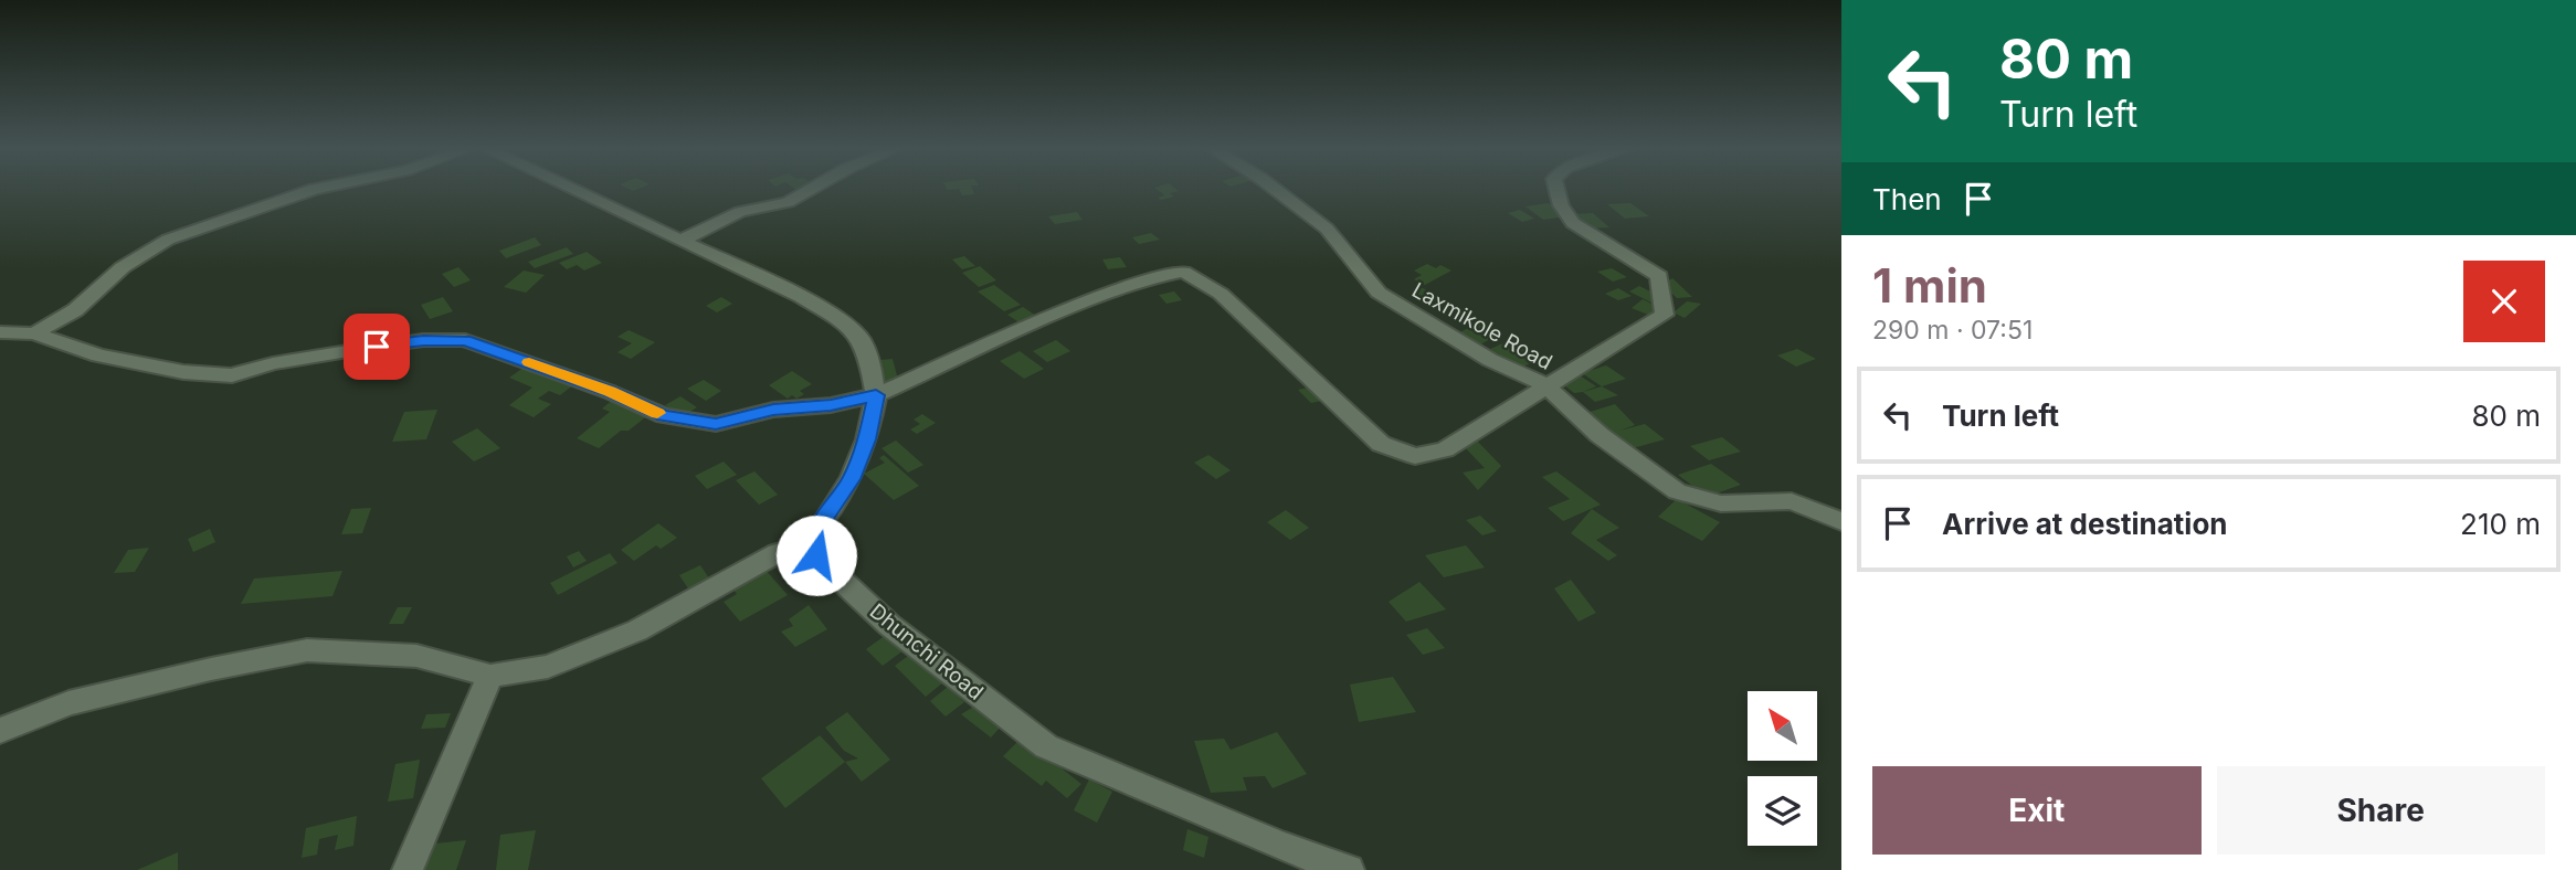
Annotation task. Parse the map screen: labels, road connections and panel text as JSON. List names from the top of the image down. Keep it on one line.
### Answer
{"streets":{"street":["Laxmikole Road","Dhunchi Road"]},"north":"top left","page":{"turn":["80 m","Turn left"],"then":"Then","heading":["1 min","290 m · 07:51"],"list":[{"name":"Turn left","value":"80 m"},{"name":"Arrive at destination","value":"210 m"}],"buttons":["Exit","Share"]}}
